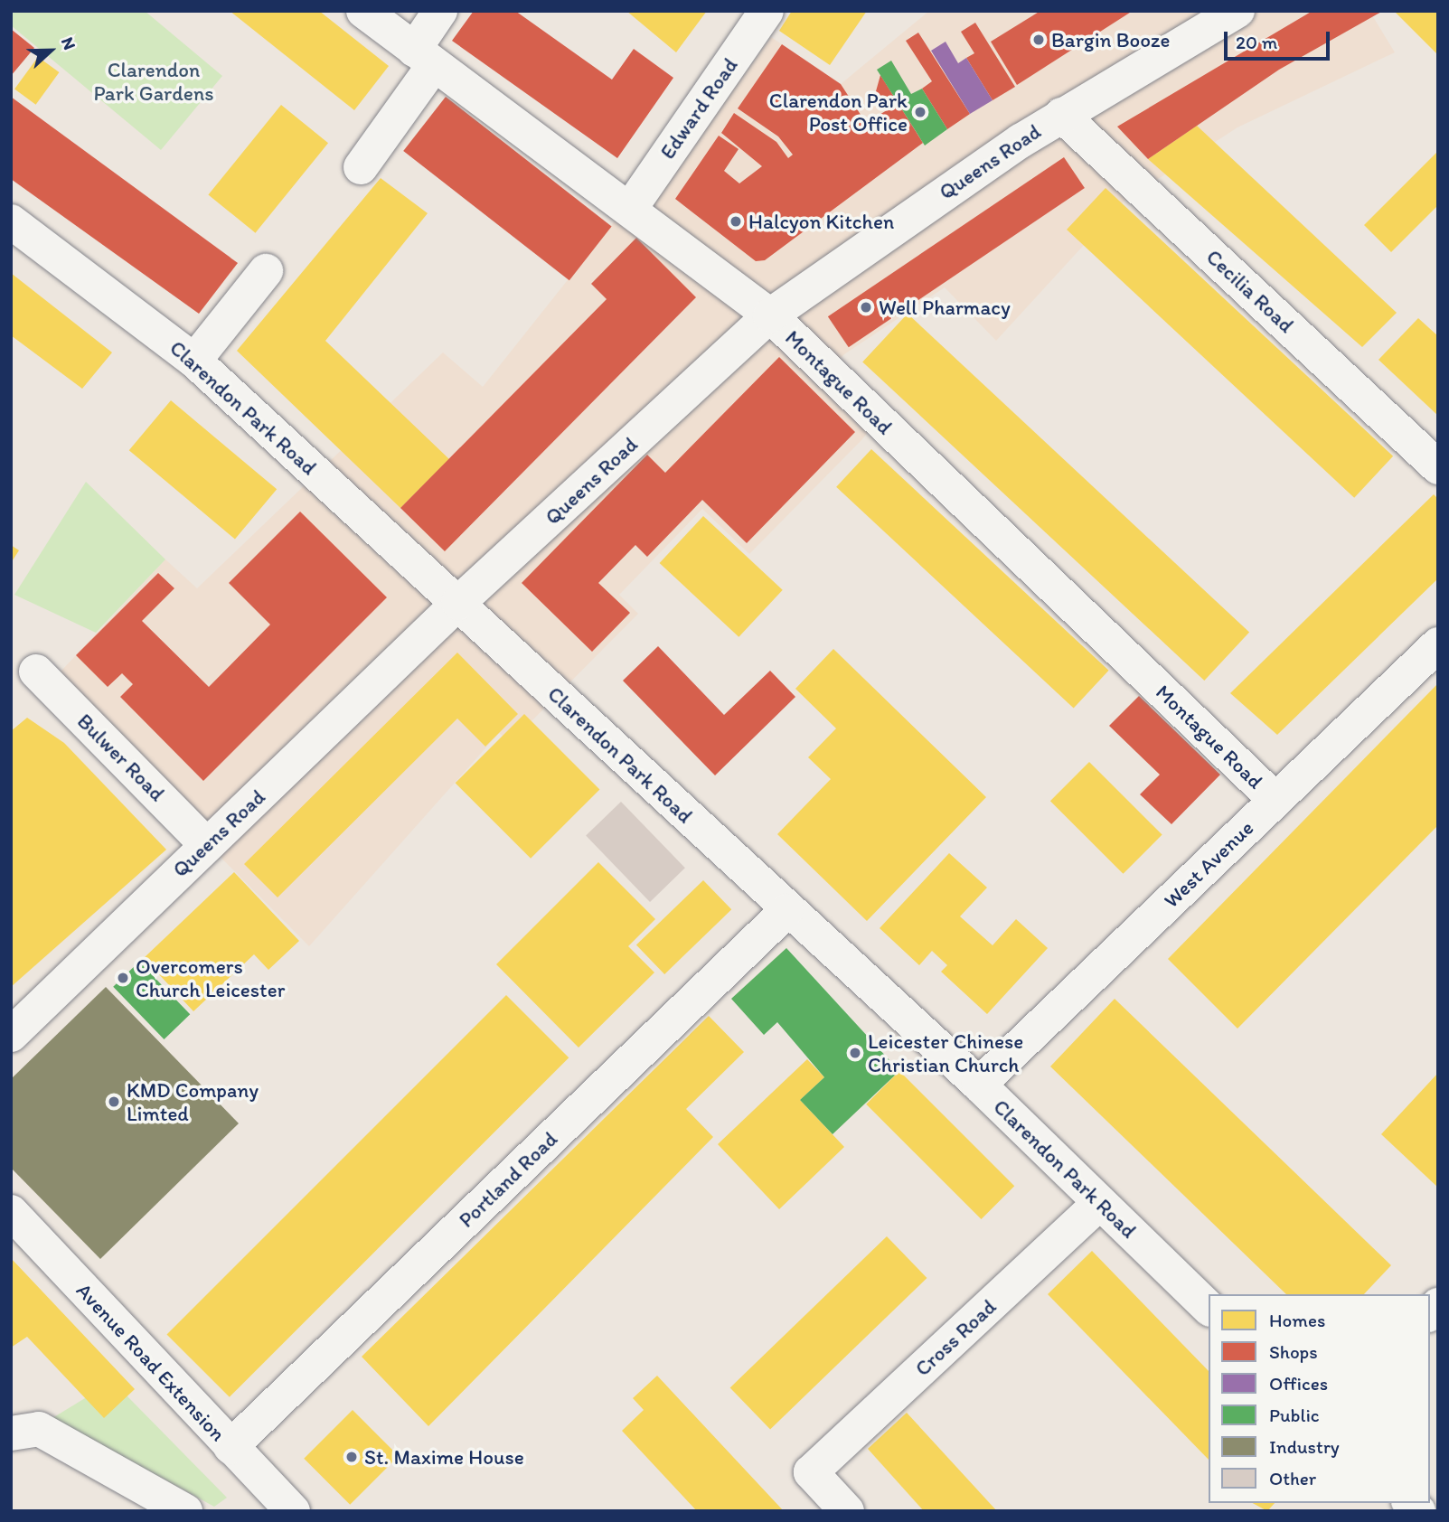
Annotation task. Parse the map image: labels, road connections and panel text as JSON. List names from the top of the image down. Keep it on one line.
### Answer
{"streets":{"street":["Edward Road","Queens Road","Cecilia Road","Montague Road","Clarendon Park Road","Bulwer Road","West Avenue","Portland Road","Cross Road","Avenue Road Extension"]},"crossings":[["Edward Road","Montague Road"],["Queens Road","Cecilia Road"],["Queens Road","Montague Road"],["Queens Road","Clarendon Park Road"],["Queens Road","Bulwer Road"],["Montague Road","West Avenue"],["Clarendon Park Road","West Avenue"],["Clarendon Park Road","Portland Road"],["Clarendon Park Road","Cross Road"],["Portland Road","Avenue Road Extension"]],"parks":["Clarendon Park Gardens"],"places":["Bargin Booze","Clarendon Park Post Office","Halcyon Kitchen","Well Pharmacy","Overcomers Church Leicester","Leicester Chinese Christian Church","KMD Company Limted","St. Maxime House"],"legend":["Homes","Shops","Offices","Public","Industry","Other"],"scale_bar":"20 m","north":"right"}
